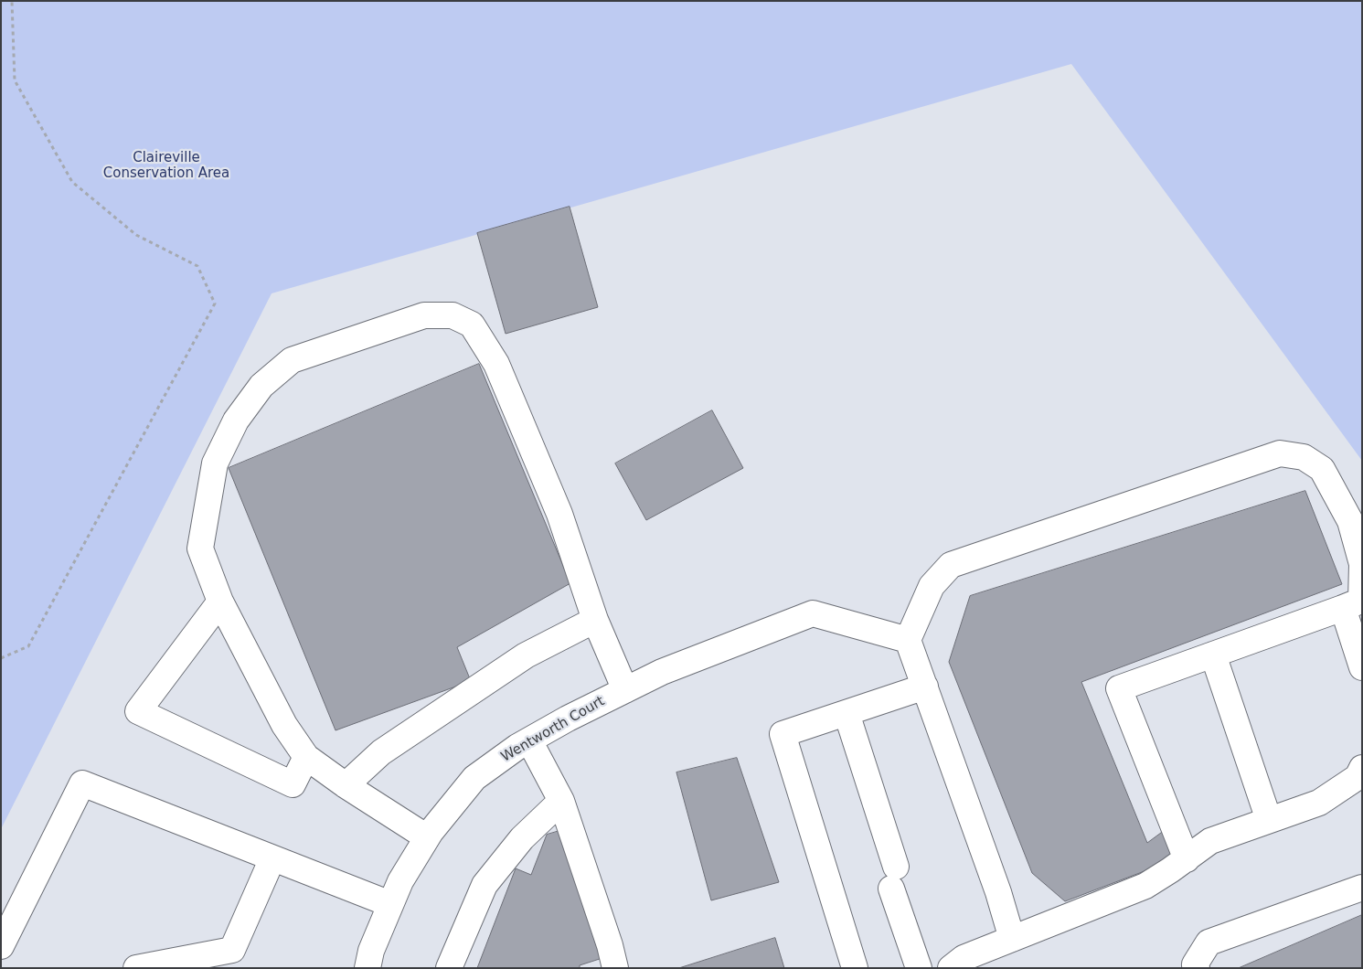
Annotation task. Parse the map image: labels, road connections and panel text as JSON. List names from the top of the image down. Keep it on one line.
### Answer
{"streets":{"street":["Wentworth Court"]},"parks":["Claireville Conservation Area"]}
